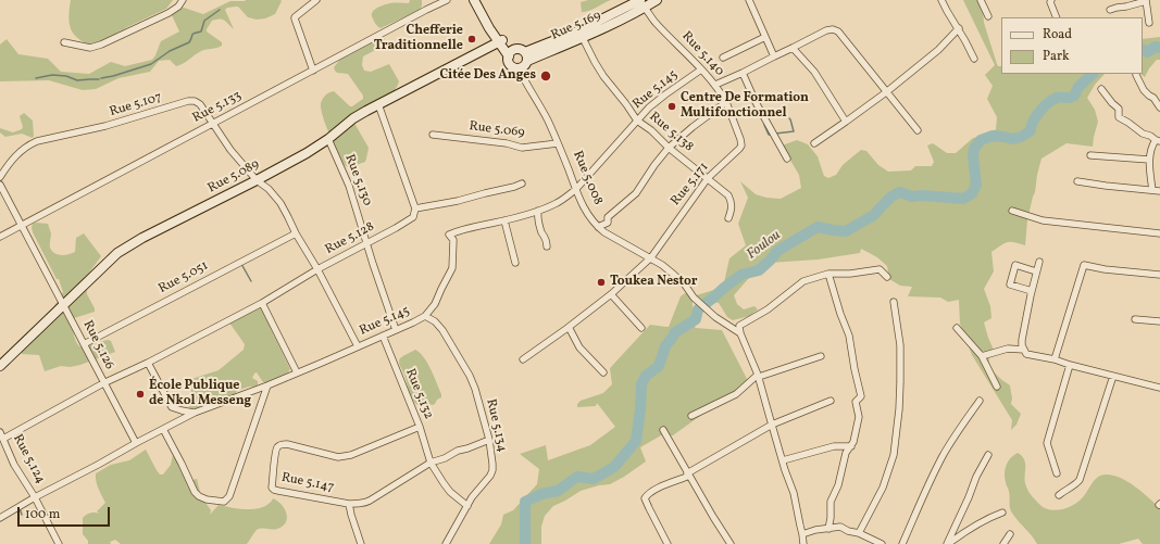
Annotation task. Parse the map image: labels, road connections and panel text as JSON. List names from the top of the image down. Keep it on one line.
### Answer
{"streets":{"street":["Rue 5.169","Rue 5.140","Rue 5.145","Rue 5.107","Rue 5.133","Rue 5.069","Rue 5.138","Rue 5.089","Rue 5.008","Rue 5.130","Rue 5.171","Rue 5.128","Rue 5.051","Rue 5.126","Rue 5.132","Rue 5.134","Rue 5.124","Rue 5.147"]},"crossings":[["Rue 5.169","Rue 5.140"],["Rue 5.169","Rue 5.138"],["Rue 5.169","Rue 5.008"],["Rue 5.140","Rue 5.145"],["Rue 5.140","Rue 5.171"],["Rue 5.145","Rue 5.107"],["Rue 5.145","Rue 5.138"],["Rue 5.145","Rue 5.008"],["Rue 5.145","Rue 5.130"],["Rue 5.145","Rue 5.132"],["Rue 5.145","Rue 5.134"],["Rue 5.145","Rue 5.124"],["Rue 5.107","Rue 5.133"],["Rue 5.107","Rue 5.089"],["Rue 5.107","Rue 5.128"],["Rue 5.107","Rue 5.051"],["Rue 5.133","Rue 5.126"],["Rue 5.069","Rue 5.008"],["Rue 5.138","Rue 5.171"],["Rue 5.089","Rue 5.130"],["Rue 5.089","Rue 5.126"],["Rue 5.008","Rue 5.171"],["Rue 5.130","Rue 5.128"],["Rue 5.128","Rue 5.126"],["Rue 5.051","Rue 5.126"],["Rue 5.132","Rue 5.134"],["Rue 5.132","Rue 5.147"],["Rue 5.134","Rue 5.147"]],"water":["Foulou"],"places":["Chefferie Traditionnelle","Citée Des Anges","Centre De Formation Multifonctionnel","Toukea Nestor","École Publique de Nkol Messeng"],"legend":["Road","Park"],"scale_bar":"100 m"}
